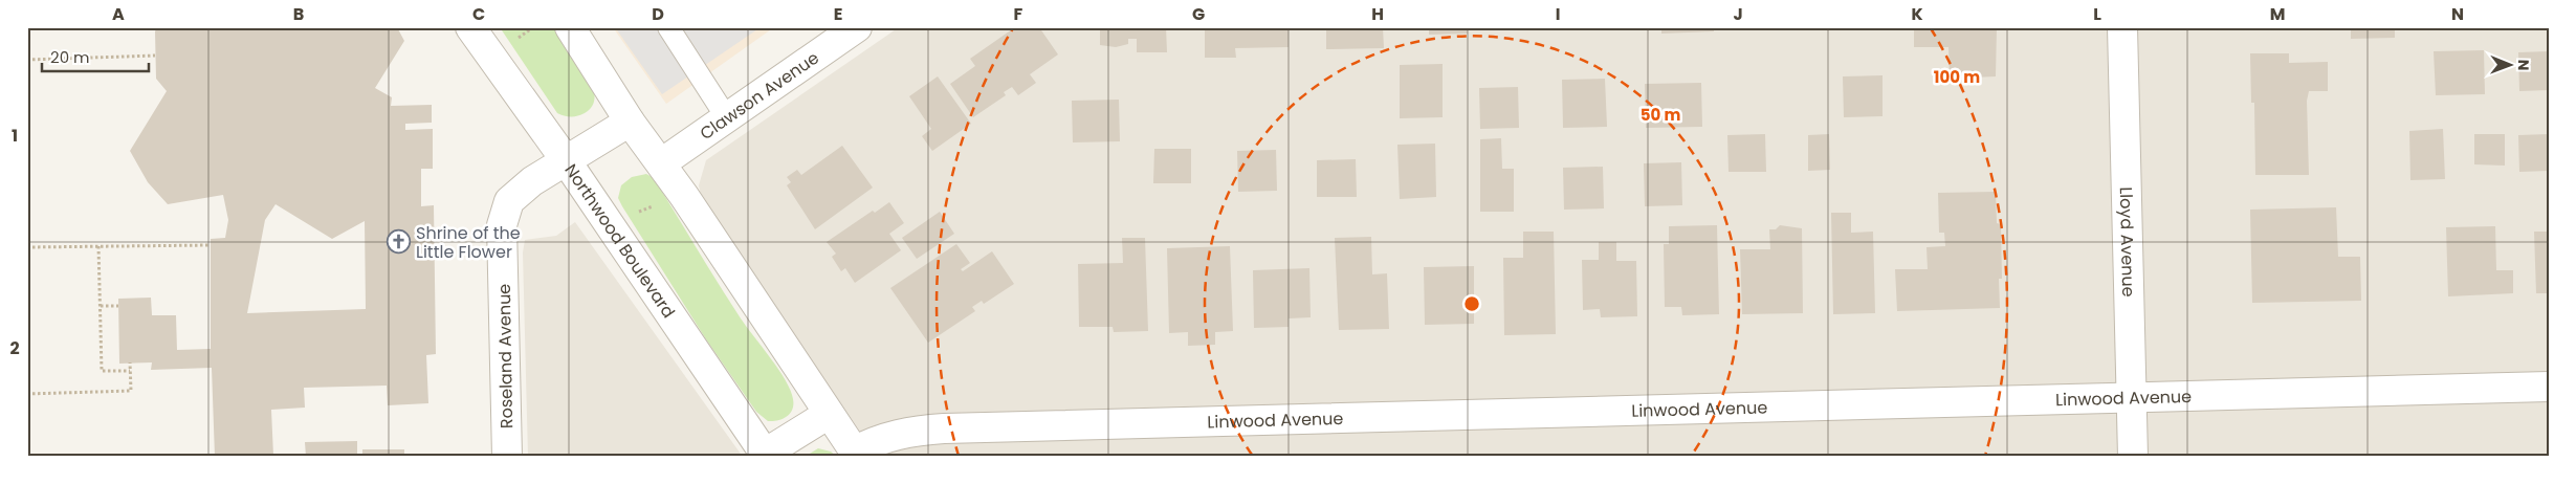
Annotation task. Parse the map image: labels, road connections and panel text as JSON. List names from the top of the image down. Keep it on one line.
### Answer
{"streets":{"street":["Clawson Avenue","Northwood Boulevard","Lloyd Avenue","Roseland Avenue","Linwood Avenue"]},"crossings":[["Northwood Boulevard","Roseland Avenue"],["Lloyd Avenue","Linwood Avenue"]],"places":{"church":["Shrine of the Little Flower"]},"scale_bar":"20 m","north":"right","grid":{"columns":["A","B","C","D","E","F","G","H","I","J","K","L","M","N"],"rows":["1","2"]},"rings":["100 m","50 m"]}
